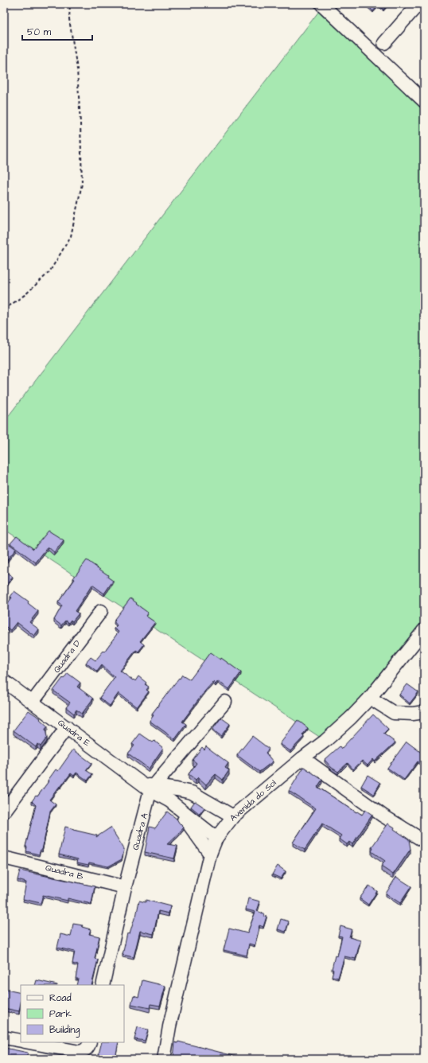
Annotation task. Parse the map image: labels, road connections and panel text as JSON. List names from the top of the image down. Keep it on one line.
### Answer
{"streets":{"street":["Quadra D","Quadra E","Avenida do Sol","Quadra A","Quadra B"]},"crossings":[["Quadra D","Quadra E"],["Quadra E","Avenida do Sol"],["Quadra E","Quadra A"],["Quadra A","Quadra B"]],"legend":["Road","Park","Building"],"scale_bar":"50 m"}
